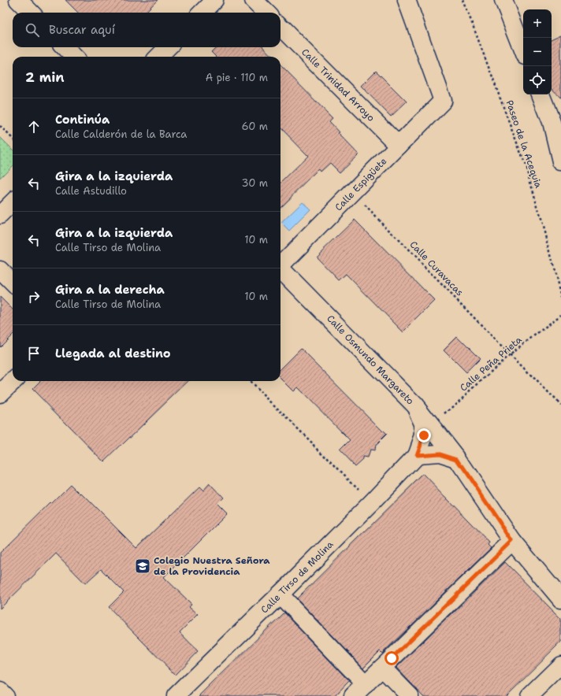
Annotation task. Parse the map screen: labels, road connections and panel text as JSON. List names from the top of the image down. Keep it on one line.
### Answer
{"streets":{"street":["Calle Trinidad Arroyo","Calle Espigüete","Calle Osmundo Margareto","Calle Tirso de Molina"],"path":["Paseo de la Acequia","Calle Curavacas","Calle Peña Prieta"]},"crossings":[["Calle Trinidad Arroyo","Calle Espigüete"],["Calle Espigüete","Calle Curavacas"],["Calle Curavacas","Calle Peña Prieta"],["Calle Osmundo Margareto","Calle Peña Prieta"],["Calle Osmundo Margareto","Calle Tirso de Molina"]],"places":{"school or university":["Colegio Nuestra Señora de la Providencia"]},"page":{"map_buttons":["+","−"],"search":"Buscar aquí","heading":["2 min","A pie · 110 m"],"list":[["Continúa","Calle Calderón de la Barca","60 m"],["Gira a la izquierda","Calle Astudillo","30 m"],["Gira a la izquierda","Calle Tirso de Molina","10 m"],["Gira a la derecha","Calle Tirso de Molina","10 m"],"Llegada al destino"]}}
